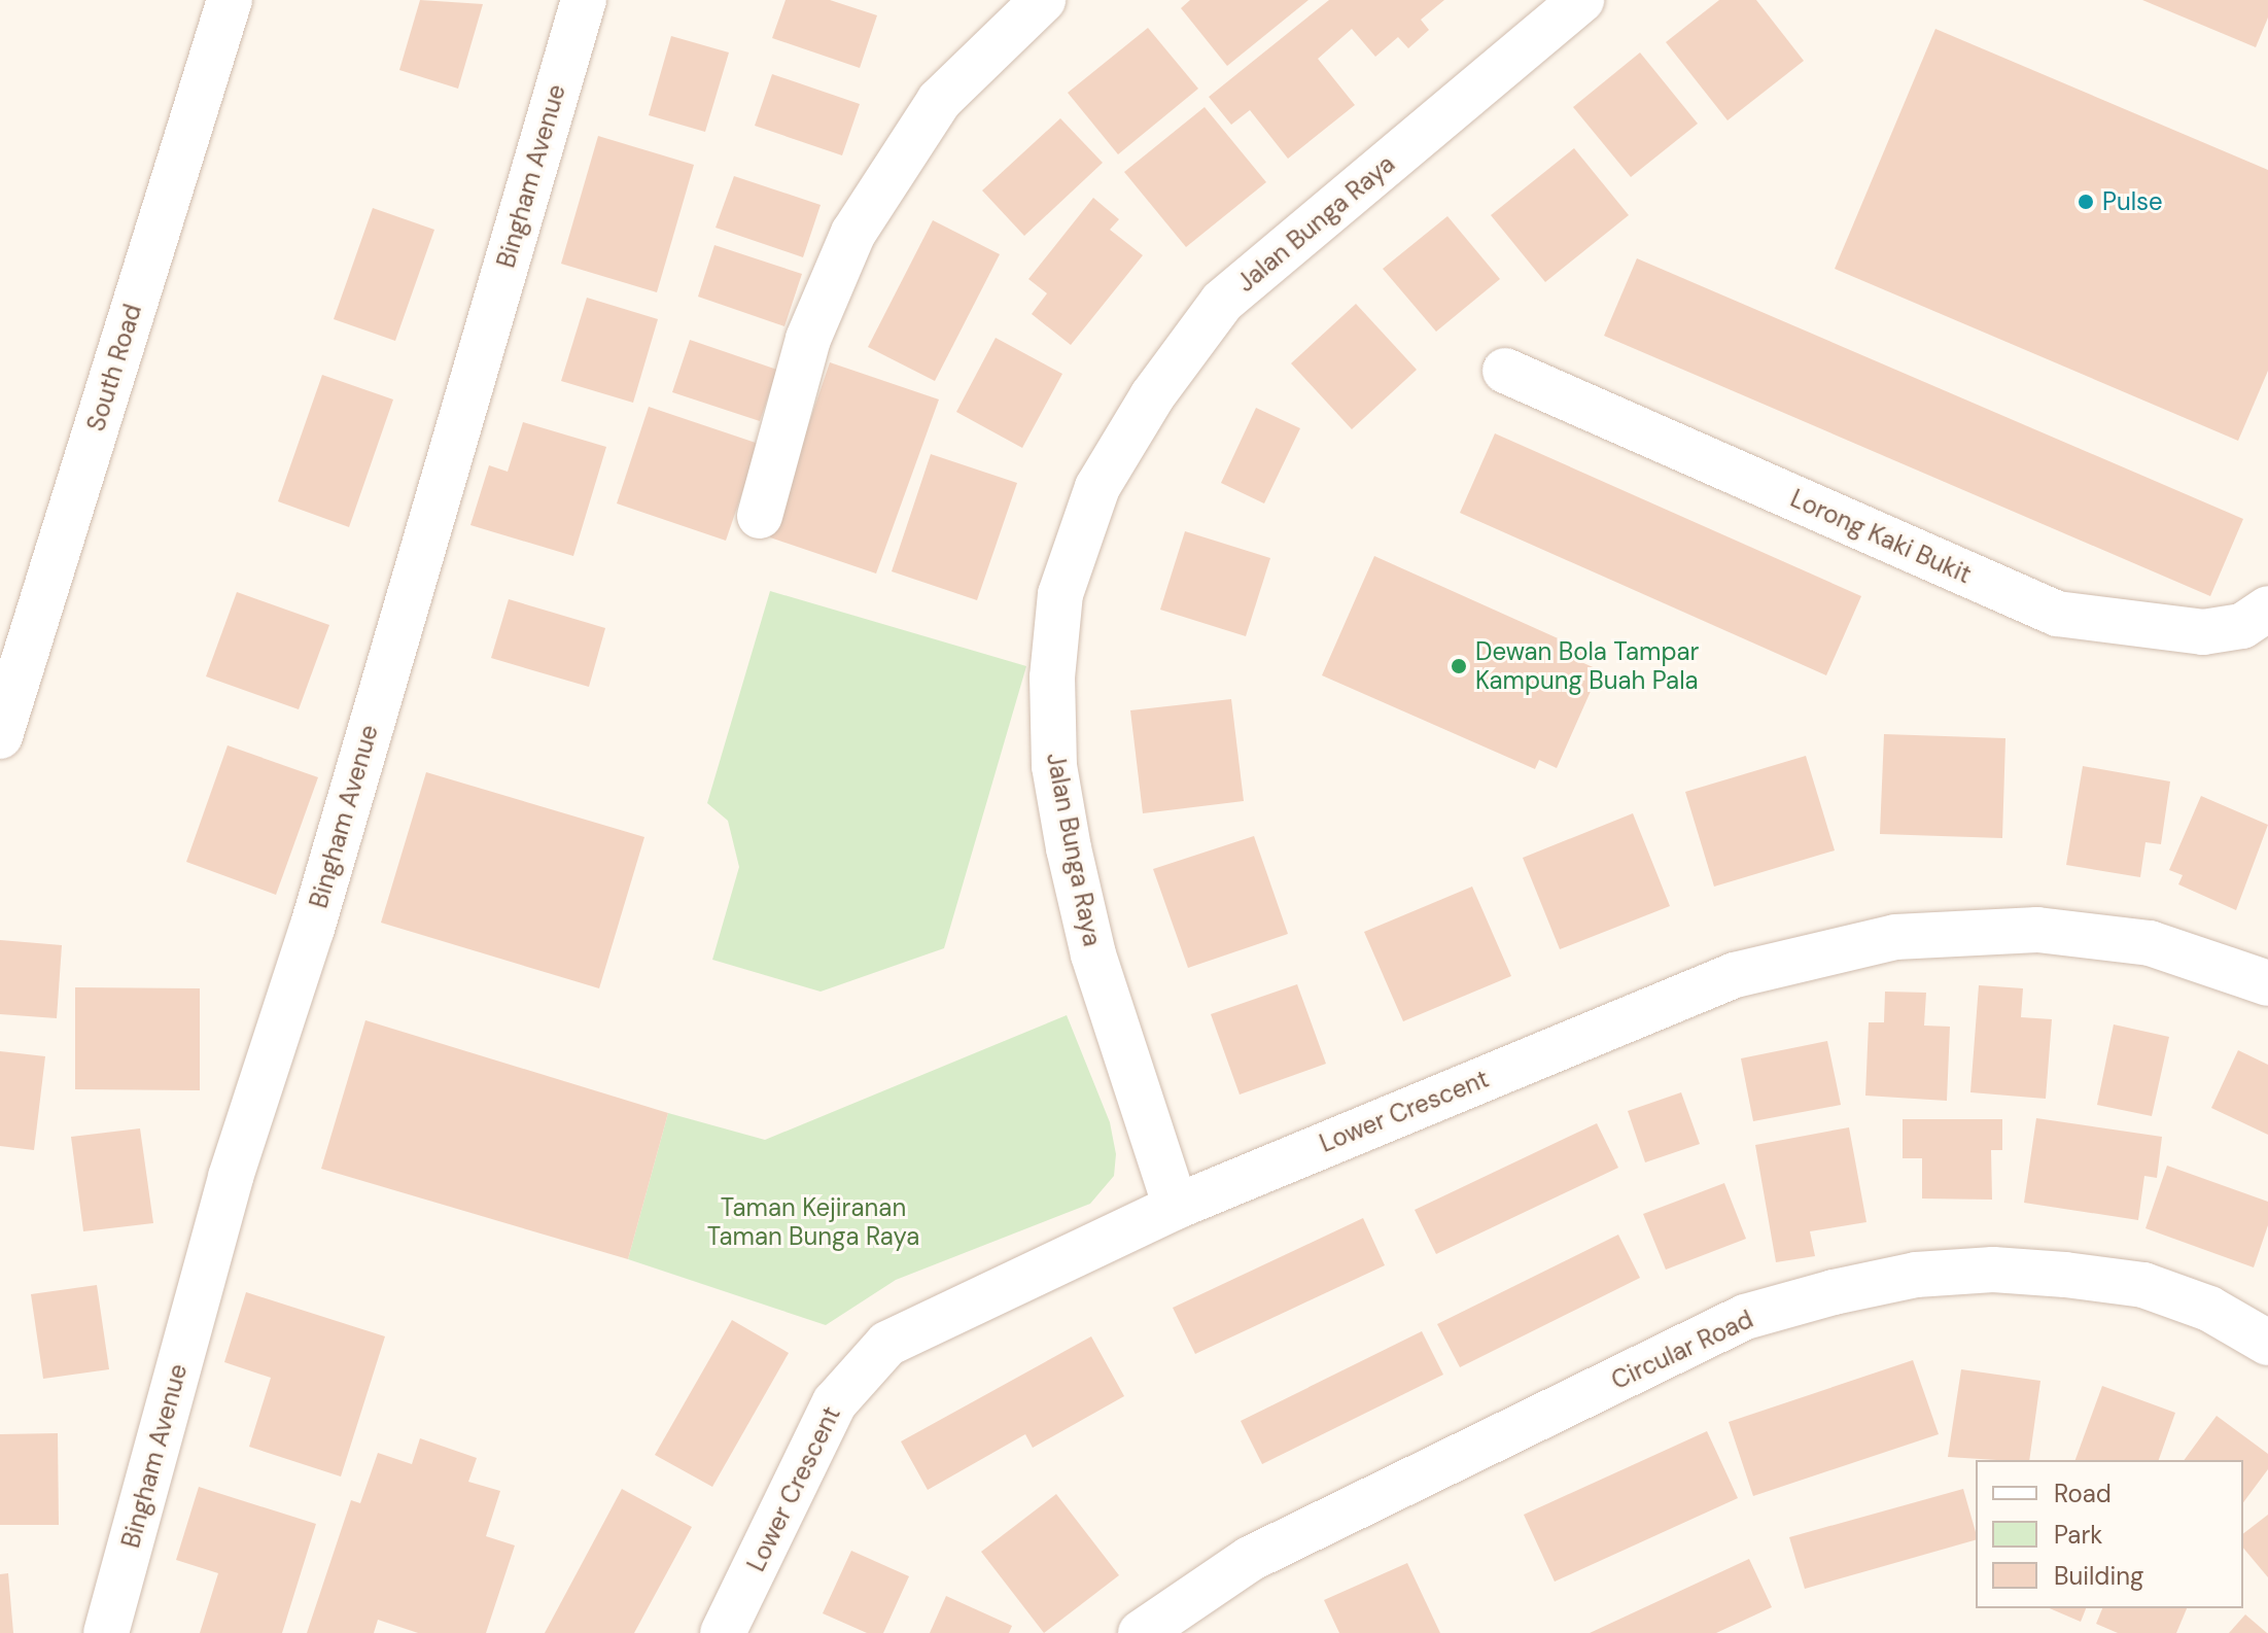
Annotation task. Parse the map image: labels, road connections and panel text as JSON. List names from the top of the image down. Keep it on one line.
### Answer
{"streets":{"street":["Bingham Avenue","Jalan Bunga Raya","South Road","Lorong Kaki Bukit","Lower Crescent","Circular Road"]},"crossings":[["Jalan Bunga Raya","Lower Crescent"]],"parks":["Taman Kejiranan Taman Bunga Raya"],"places":["Pulse","Dewan Bola Tampar Kampung Buah Pala"],"legend":["Road","Park","Building"]}
